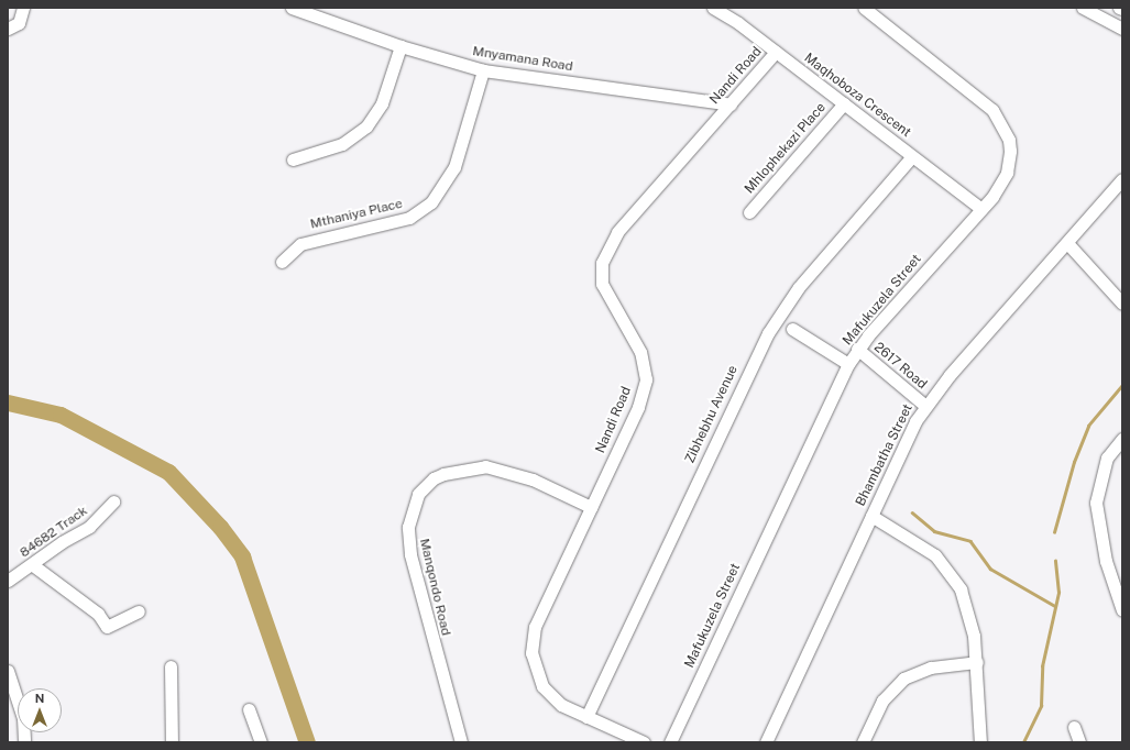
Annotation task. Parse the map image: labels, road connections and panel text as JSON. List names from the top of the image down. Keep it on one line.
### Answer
{"streets":{"street":["Mnyamana Road","Nandi Road","Maqhoboza Crescent","Mhlophekazi Place","Mthaniya Place","Mafukuzela Street","2617 Road","Zibhebhu Avenue","Bhambatha Street","84682 Track","Manqondo Road"]},"crossings":[["Mnyamana Road","Nandi Road"],["Mnyamana Road","Mthaniya Place"],["Nandi Road","Maqhoboza Crescent"],["Nandi Road","Zibhebhu Avenue"],["Nandi Road","Manqondo Road"],["Maqhoboza Crescent","Mhlophekazi Place"],["Maqhoboza Crescent","Mafukuzela Street"],["Maqhoboza Crescent","Zibhebhu Avenue"],["Mafukuzela Street","2617 Road"],["2617 Road","Bhambatha Street"]],"north":"top"}
